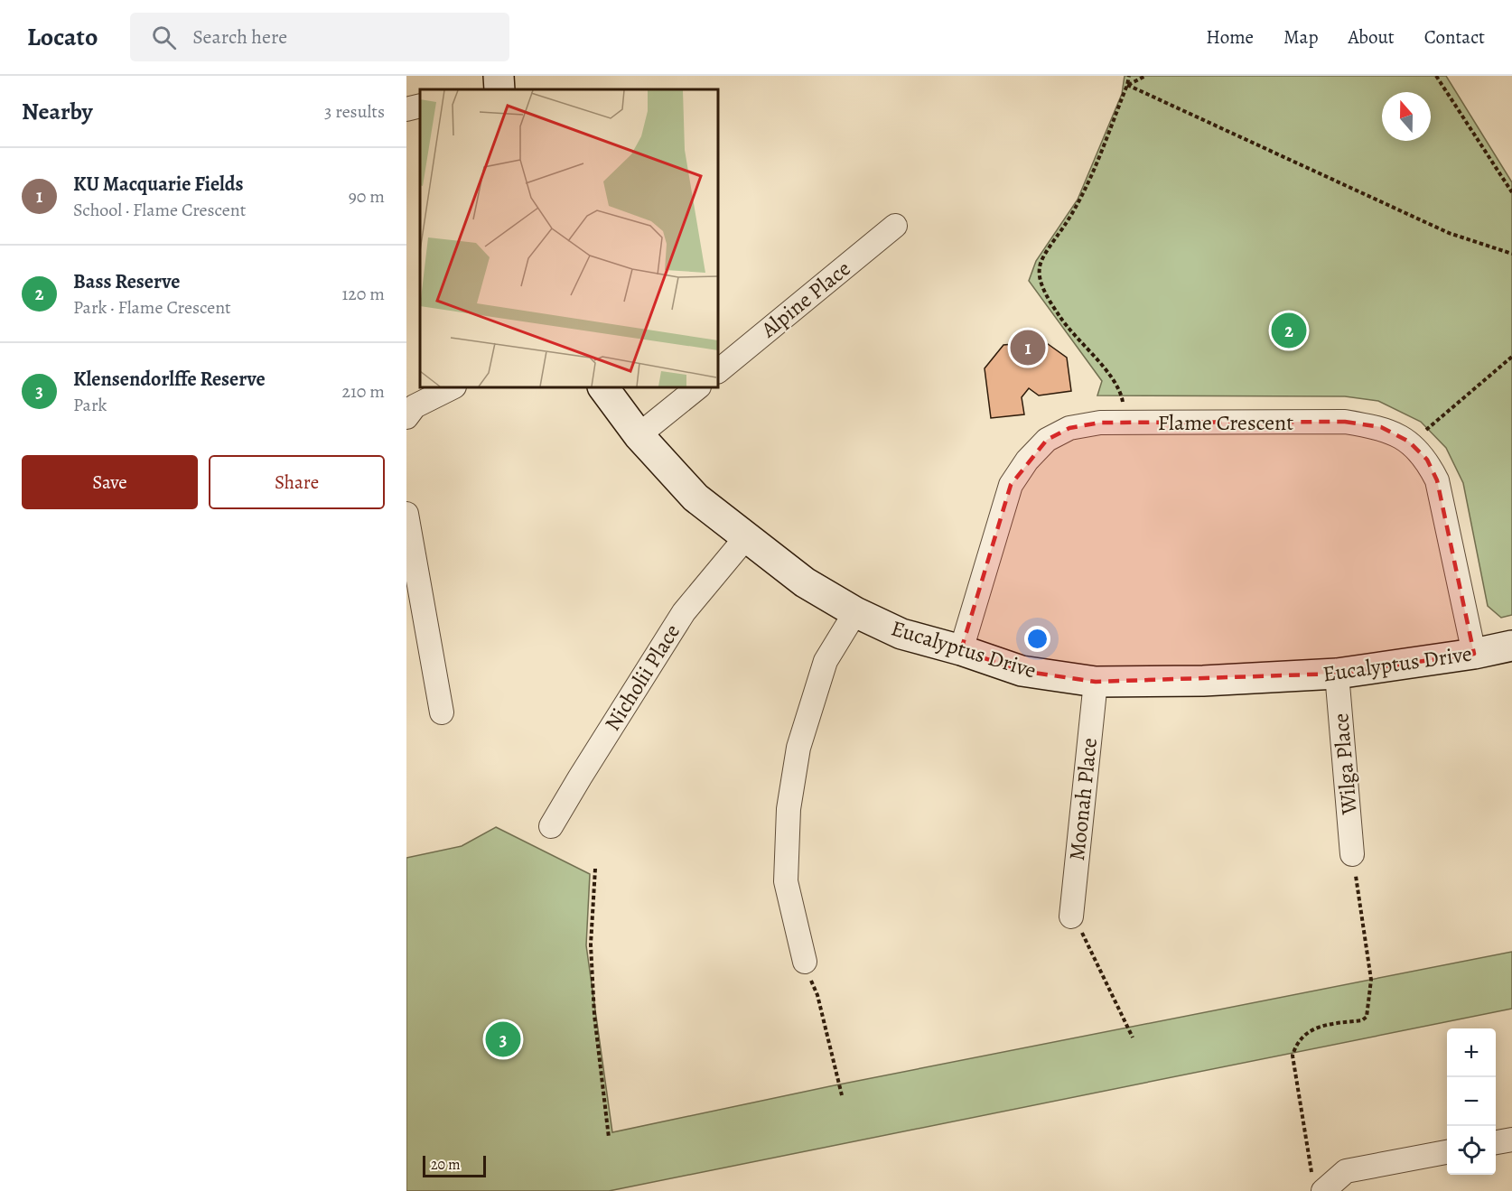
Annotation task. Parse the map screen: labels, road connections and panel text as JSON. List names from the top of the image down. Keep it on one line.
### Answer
{"streets":{"street":["Alpine Place","Flame Crescent","Eucalyptus Drive","Nicholii Place","Wilga Place","Moonah Place"]},"crossings":[["Flame Crescent","Eucalyptus Drive"],["Eucalyptus Drive","Nicholii Place"],["Eucalyptus Drive","Wilga Place"],["Eucalyptus Drive","Moonah Place"]],"scale_bar":"20 m","north":"top","page":{"header":"Locato","search":"Search here","nav":["Home","Map","About","Contact"],"heading":["Nearby","3 results"],"list":[{"mark":"1","name":"KU Macquarie Fields","note":"School · Flame Crescent","value":"90 m"},{"mark":"2","name":"Bass Reserve","note":"Park · Flame Crescent","value":"120 m"},{"mark":"3","name":"Klensendorlffe Reserve","note":"Park","value":"210 m"}],"pins":["2","1","3"],"buttons":["Save","Share"],"map_buttons":["+","−"],"scale":"20 m"}}
